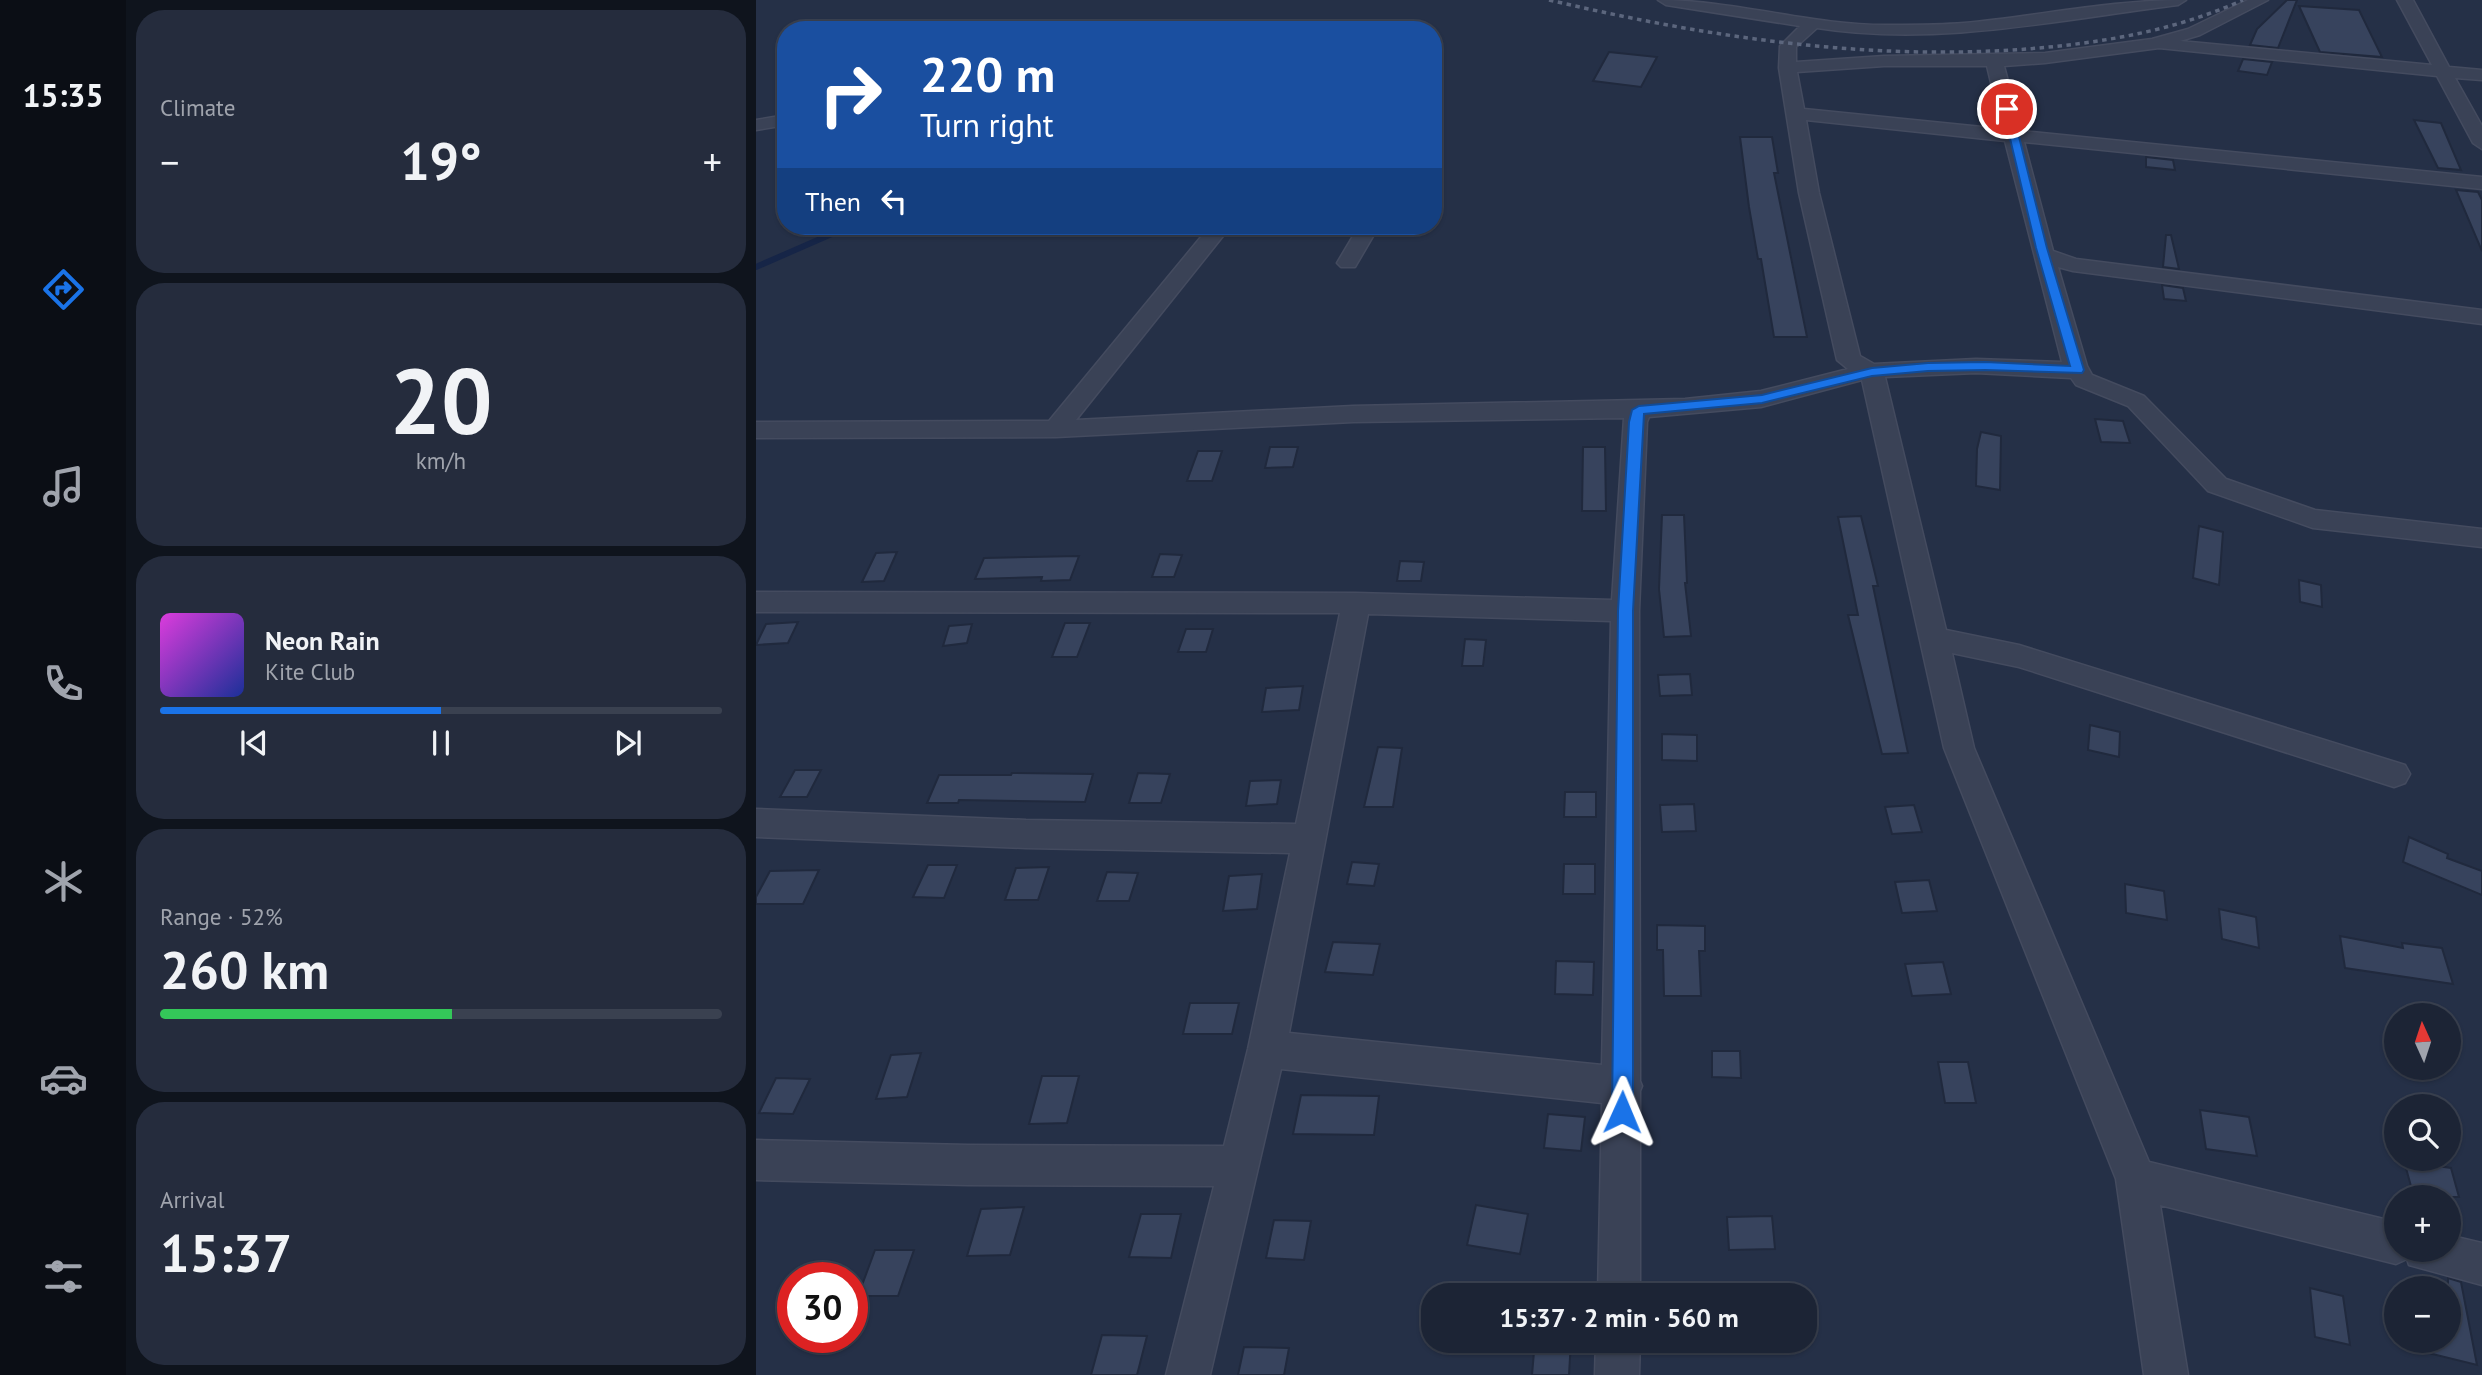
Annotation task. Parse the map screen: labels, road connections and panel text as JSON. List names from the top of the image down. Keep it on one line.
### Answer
{"north":"top","page":{"tabs":"15:35","tile":["Climate",["20","km/h"],["Range · 52%","260 km"],["Arrival","15:37"]],"turn":["220 m","Turn right"],"heat":["−","19°","+"],"then":"Then","song":["Neon Rain","Kite Club"],"map_buttons":["+","−"],"limit":"30","trip":"15:37 · 2 min · 560 m"}}
